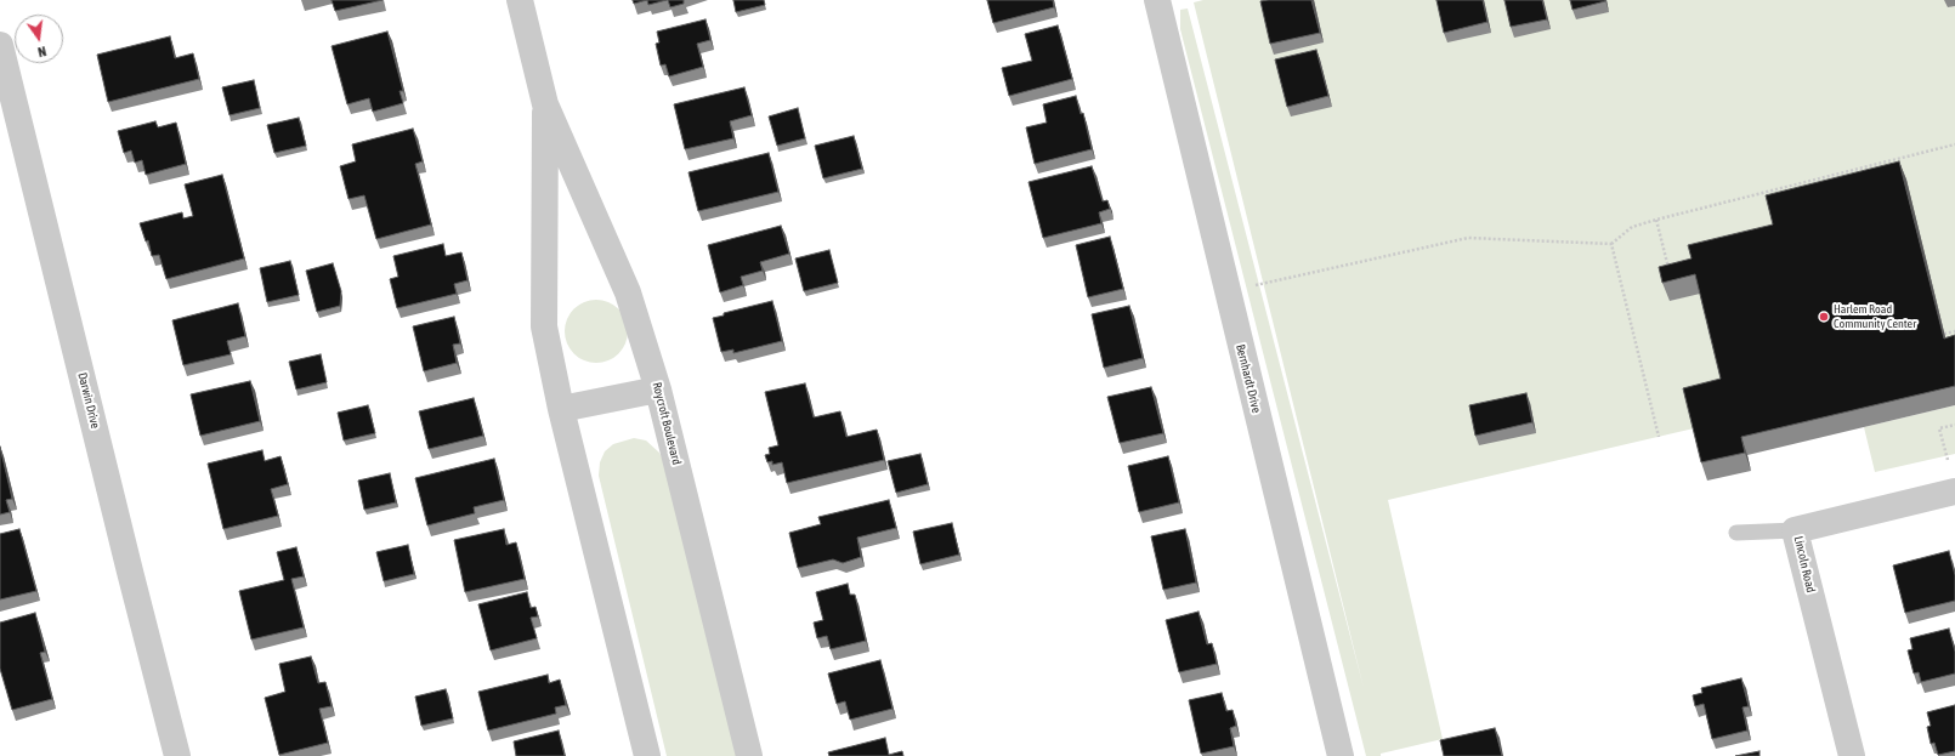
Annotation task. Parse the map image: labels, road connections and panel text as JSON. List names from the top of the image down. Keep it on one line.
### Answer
{"streets":{"street":["Bernhardt Drive","Darwin Drive","Roycroft Boulevard","Lincoln Road"]},"places":["Harlem Road Community Center"],"north":"bottom"}
